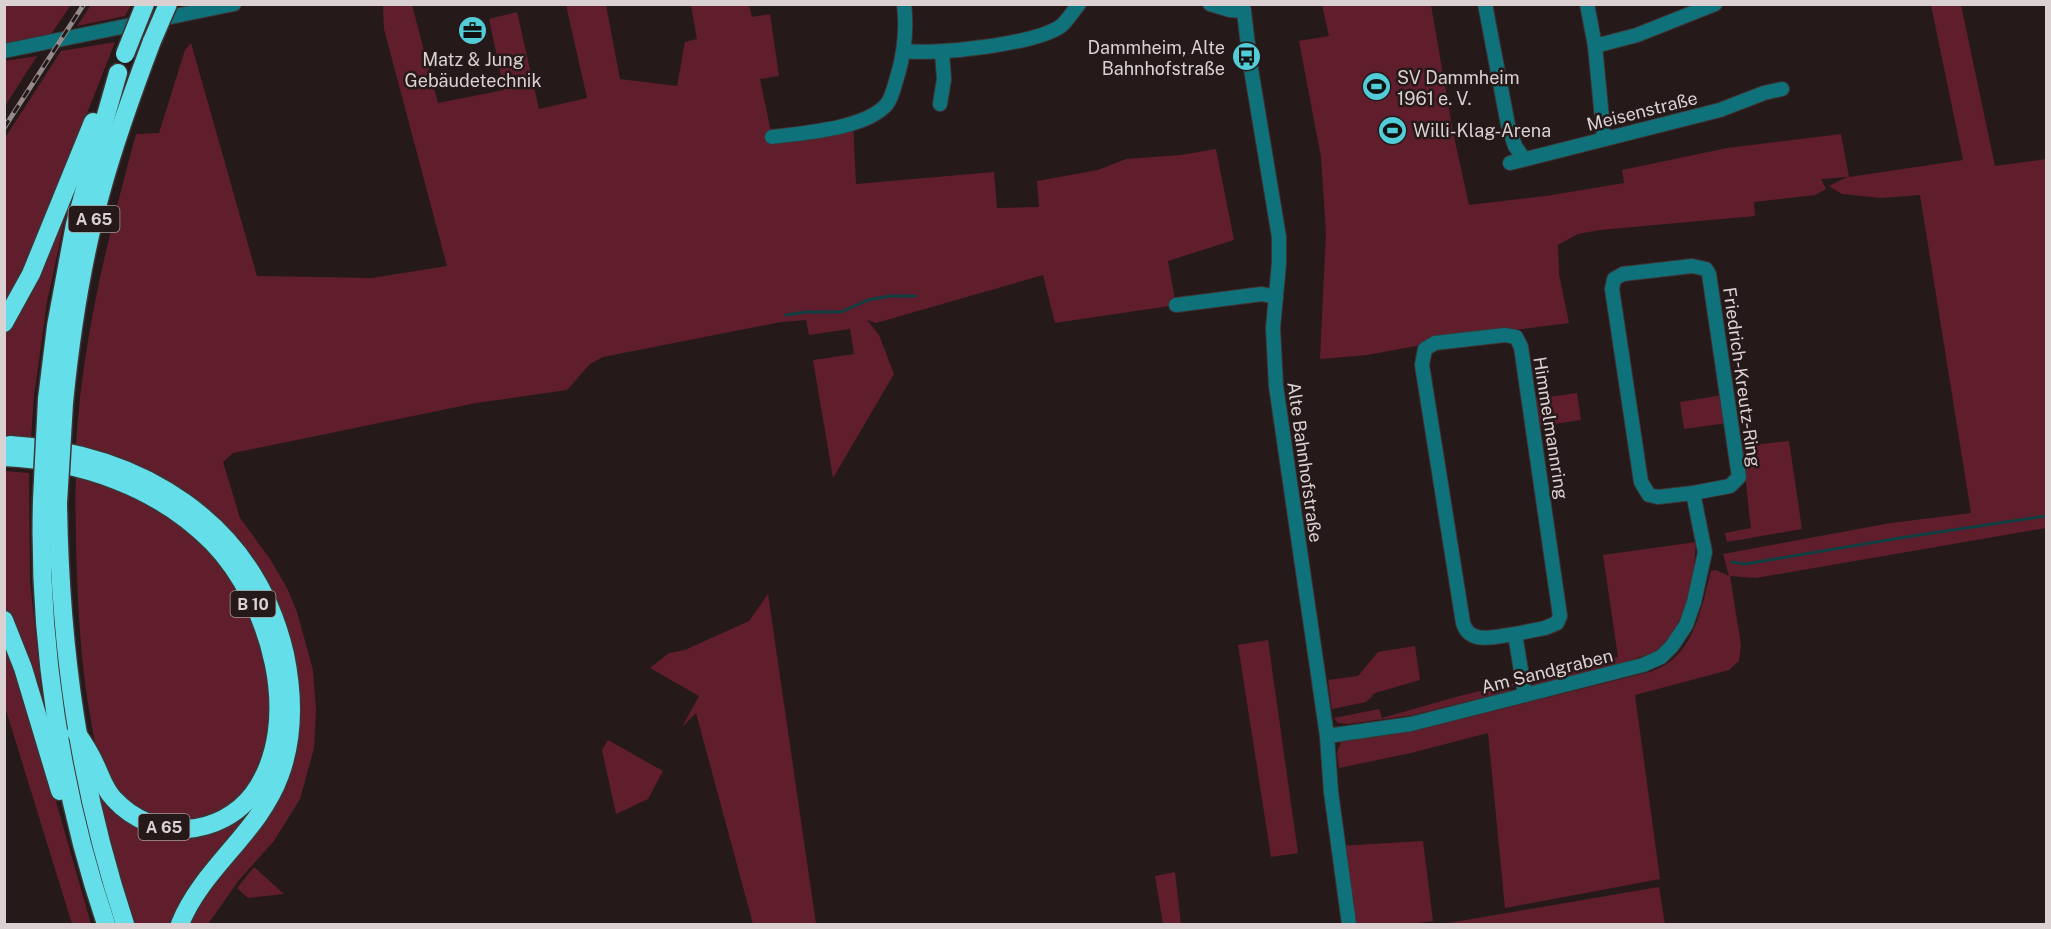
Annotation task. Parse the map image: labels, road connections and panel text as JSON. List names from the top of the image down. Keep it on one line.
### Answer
{"streets":{"highway":["A 65","B 10"],"street":["Meisenstraße","Friedrich-Kreutz-Ring","Himmelmannring","Alte Bahnhofstraße","Am Sandgraben"]},"crossings":[["A 65","B 10"],["Friedrich-Kreutz-Ring","Am Sandgraben"],["Alte Bahnhofstraße","Am Sandgraben"]],"places":{"office":["Matz & Jung Gebäudetechnik"],"bus stop":["Dammheim, Alte Bahnhofstraße"],"sports":["SV Dammheim 1961 e. V.","Willi-Klag-Arena"]}}
